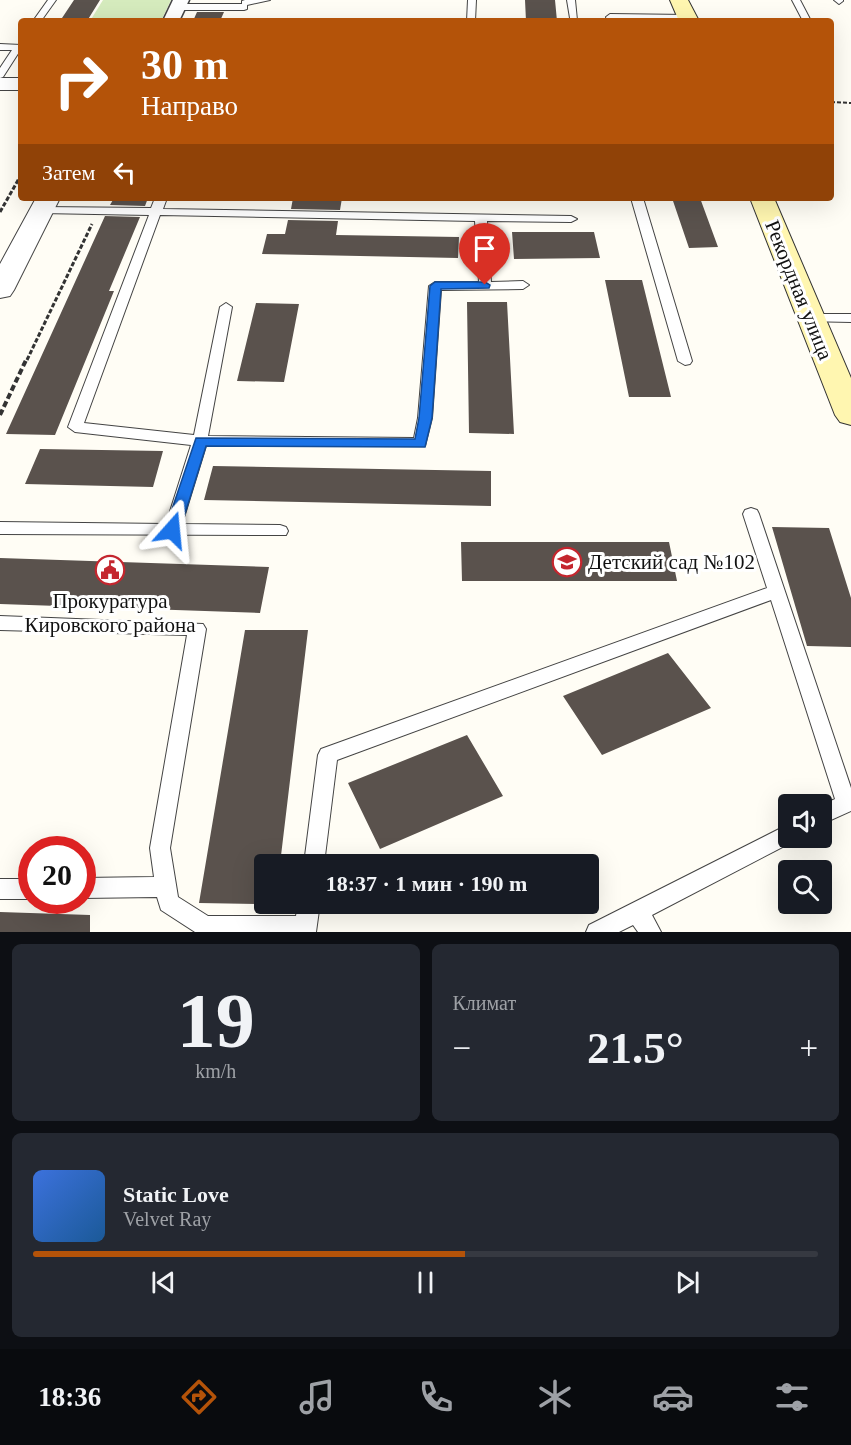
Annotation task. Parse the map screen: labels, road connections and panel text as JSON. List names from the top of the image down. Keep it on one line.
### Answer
{"streets":{"main road":["Рекордная улица"]},"places":{"school or university":["Детский сад №102"],"public building":["Прокуратура Кировского района"]},"page":{"turn":["30 m","Направо"],"then":"Затем","limit":"20","trip":"18:37 · 1 мин · 190 m","tile":[["19","km/h"],"Климат"],"heat":["−","21.5°","+"],"song":["Static Love","Velvet Ray"],"tabs":"18:36"}}
